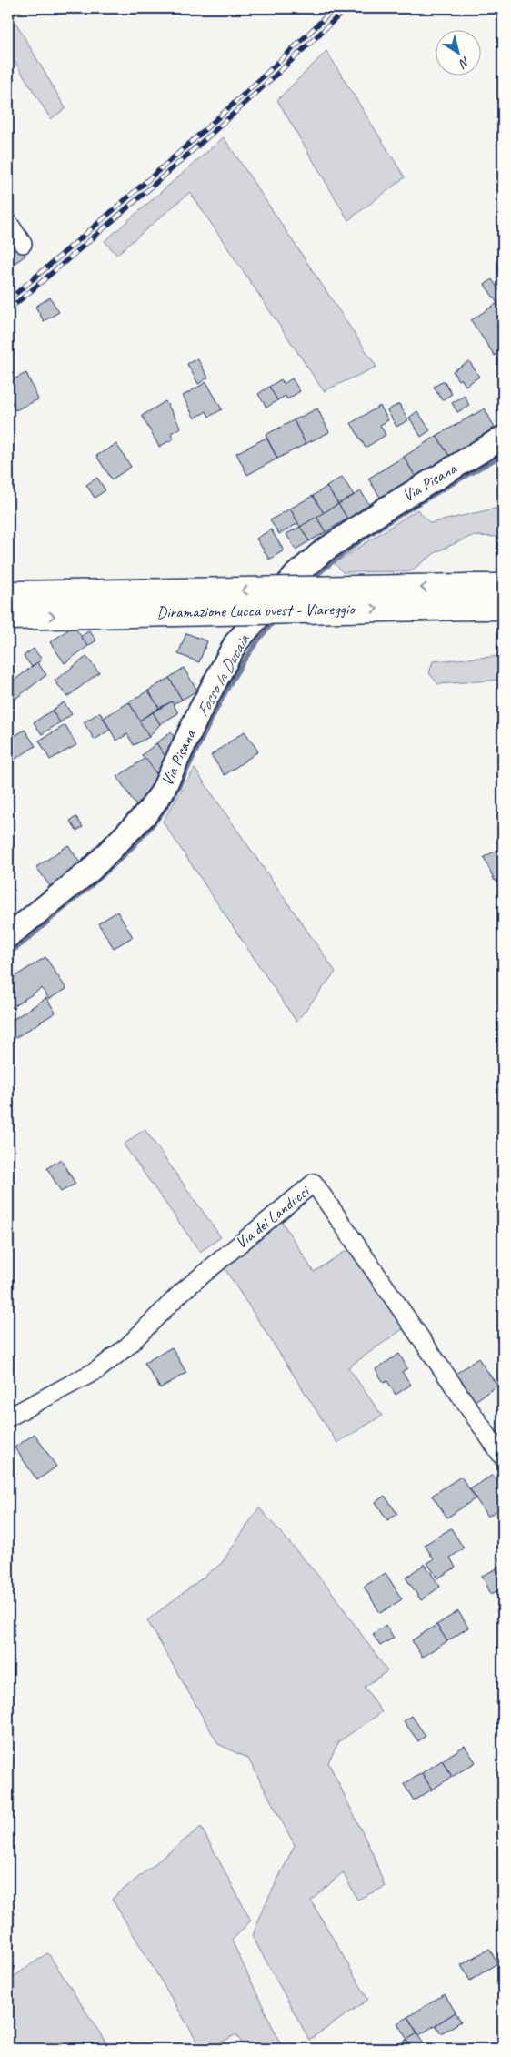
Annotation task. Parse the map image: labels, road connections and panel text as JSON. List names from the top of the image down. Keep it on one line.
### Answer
{"streets":{"highway":["Diramazione Lucca ovest - Viareggio"],"main road":["Via Pisana"],"street":["Via dei Landucci"]},"water":["Fosso la Ducaia"],"north":"bottom right"}
